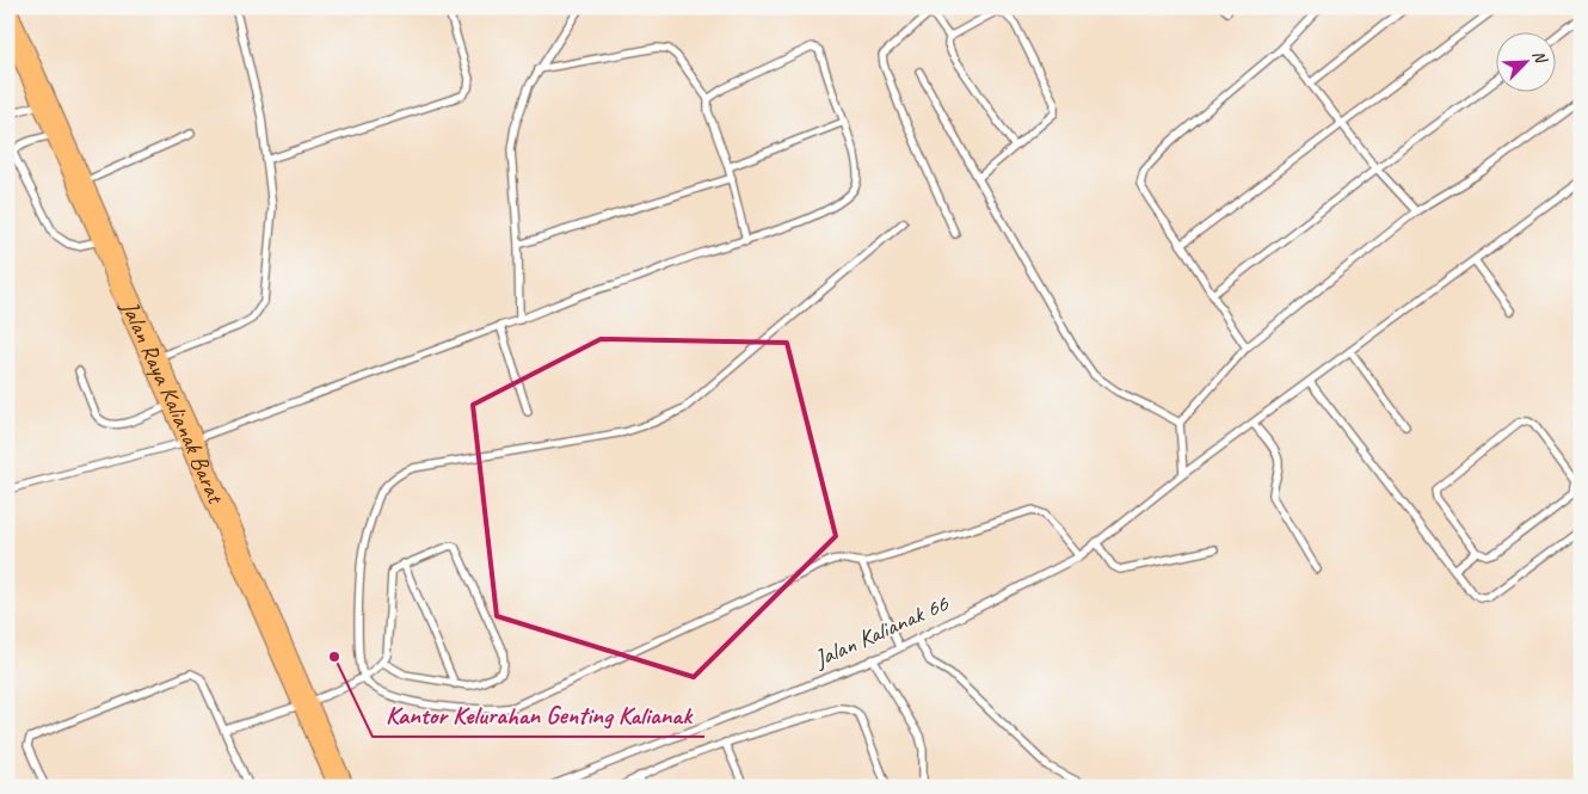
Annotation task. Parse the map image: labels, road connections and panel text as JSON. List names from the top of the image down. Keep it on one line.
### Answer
{"streets":{"highway":["Jalan Raya Kalianak Barat"],"lane":["Jalan Kalianak 66"]},"places":["Kantor Kelurahan Genting Kalianak"],"north":"top right"}
